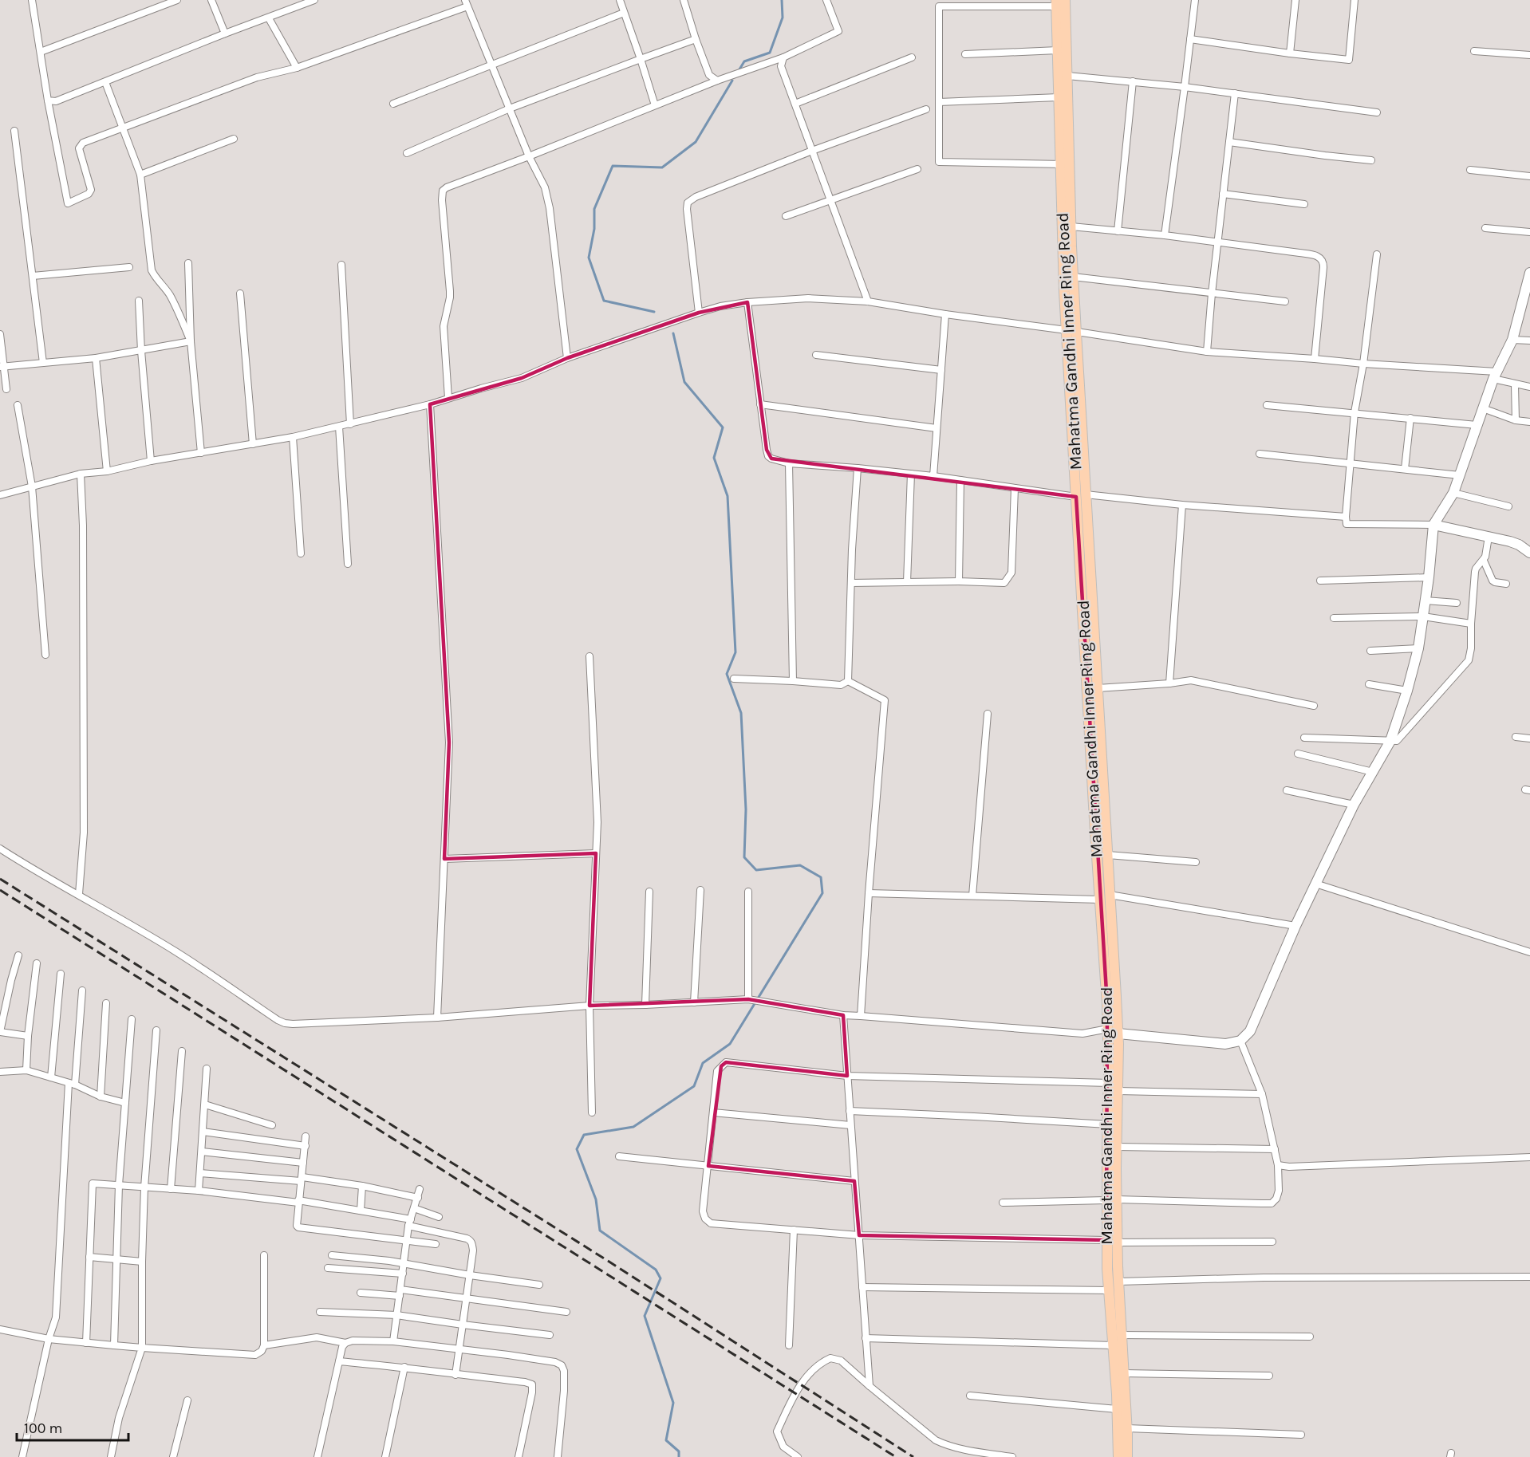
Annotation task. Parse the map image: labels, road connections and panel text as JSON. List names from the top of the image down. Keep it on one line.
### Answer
{"streets":{"main road":["Mahatma Gandhi Inner Ring Road"]},"scale_bar":"100 m"}
